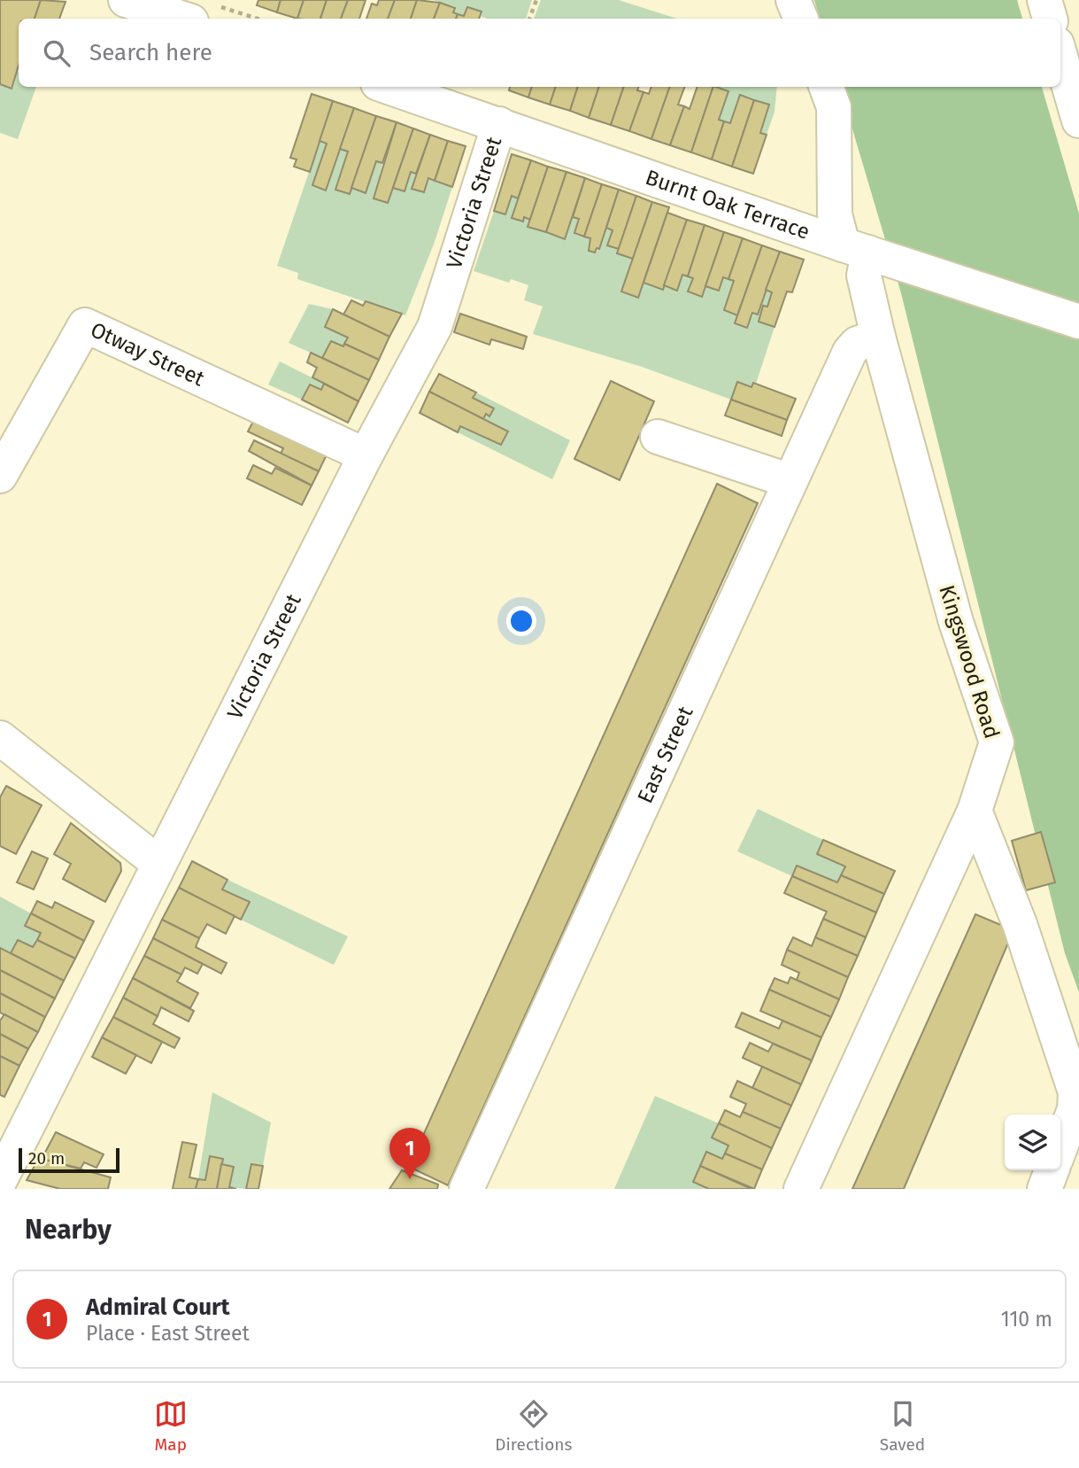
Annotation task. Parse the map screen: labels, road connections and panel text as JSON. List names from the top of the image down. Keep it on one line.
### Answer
{"streets":{"street":["Victoria Street","Burnt Oak Terrace","Otway Street","Kingswood Road","East Street"]},"crossings":[["Victoria Street","Burnt Oak Terrace"],["Victoria Street","Otway Street"],["Burnt Oak Terrace","Kingswood Road"],["Kingswood Road","East Street"]],"scale_bar":"20 m","page":{"search":"Search here","pins":"1","scale":"20 m","heading":"Nearby","list":[{"mark":"1","name":"Admiral Court","note":"Place · East Street","value":"110 m"}],"nav":["Map","Directions","Saved"]}}
